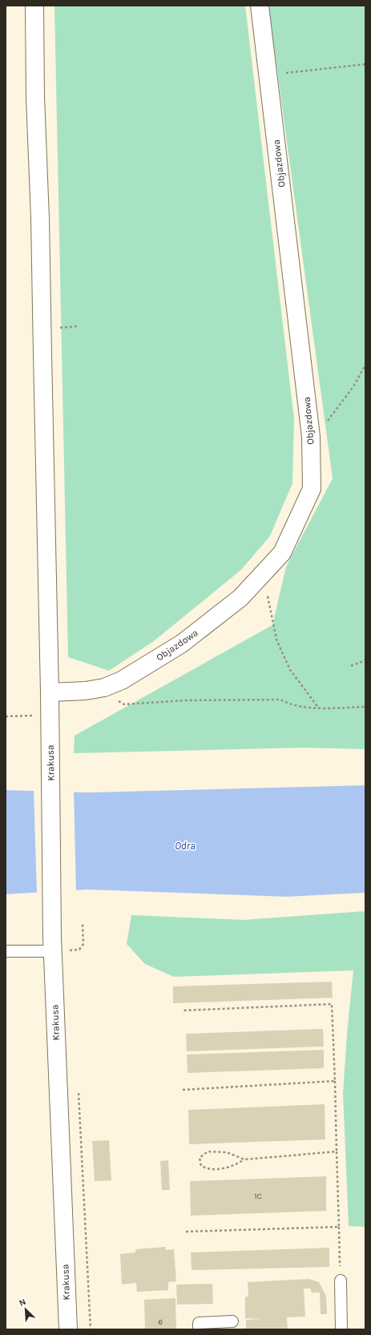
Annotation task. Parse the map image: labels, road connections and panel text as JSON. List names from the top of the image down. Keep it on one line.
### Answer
{"streets":{"main road":["Objazdowa","Krakusa"]},"crossings":[["Objazdowa","Krakusa"]],"water":["Odra"],"house_numbers":["1C","6"],"north":"top left"}
